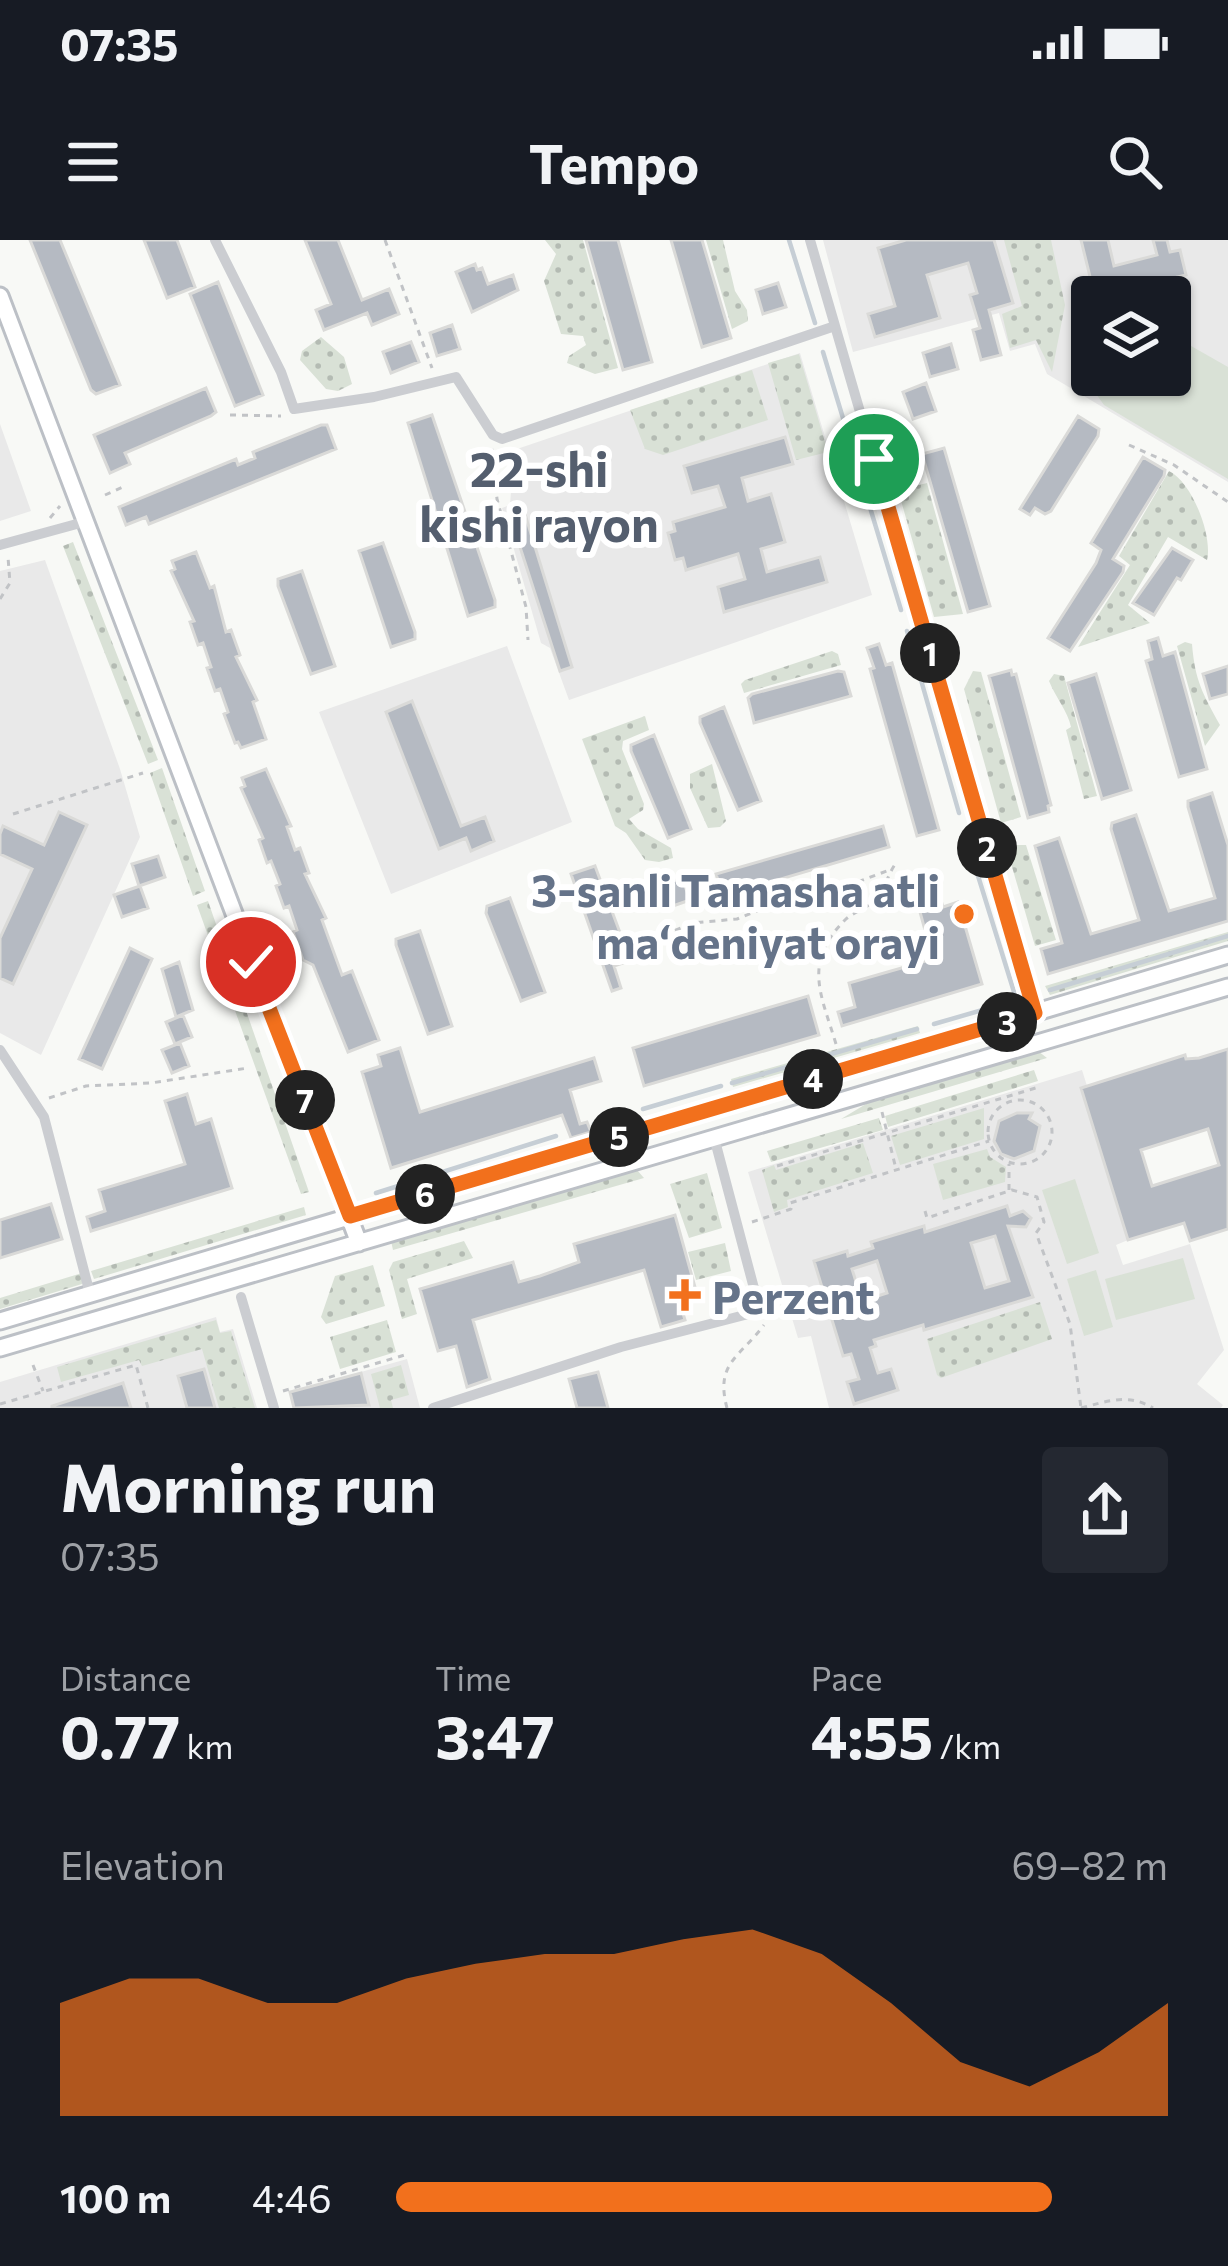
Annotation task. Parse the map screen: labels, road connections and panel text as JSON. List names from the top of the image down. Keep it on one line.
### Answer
{"districts":["22-shi kishi rayon"],"places":{"other":["3-sanli Tamasha atli maʻdeniyat orayi"],"health":["Perzent"]},"page":{"status":"07:35","header":"Tempo","pins":["1","2","3","4","7","5","6"],"heading":["Morning run","07:35"],"stats":[["Distance","0.77 km"],["Time","3:47"],["Pace","4:55 /km"]],"chart":["Elevation","69–82 m"],"list":[{"name":"100 m","note":"4:46"}]}}
